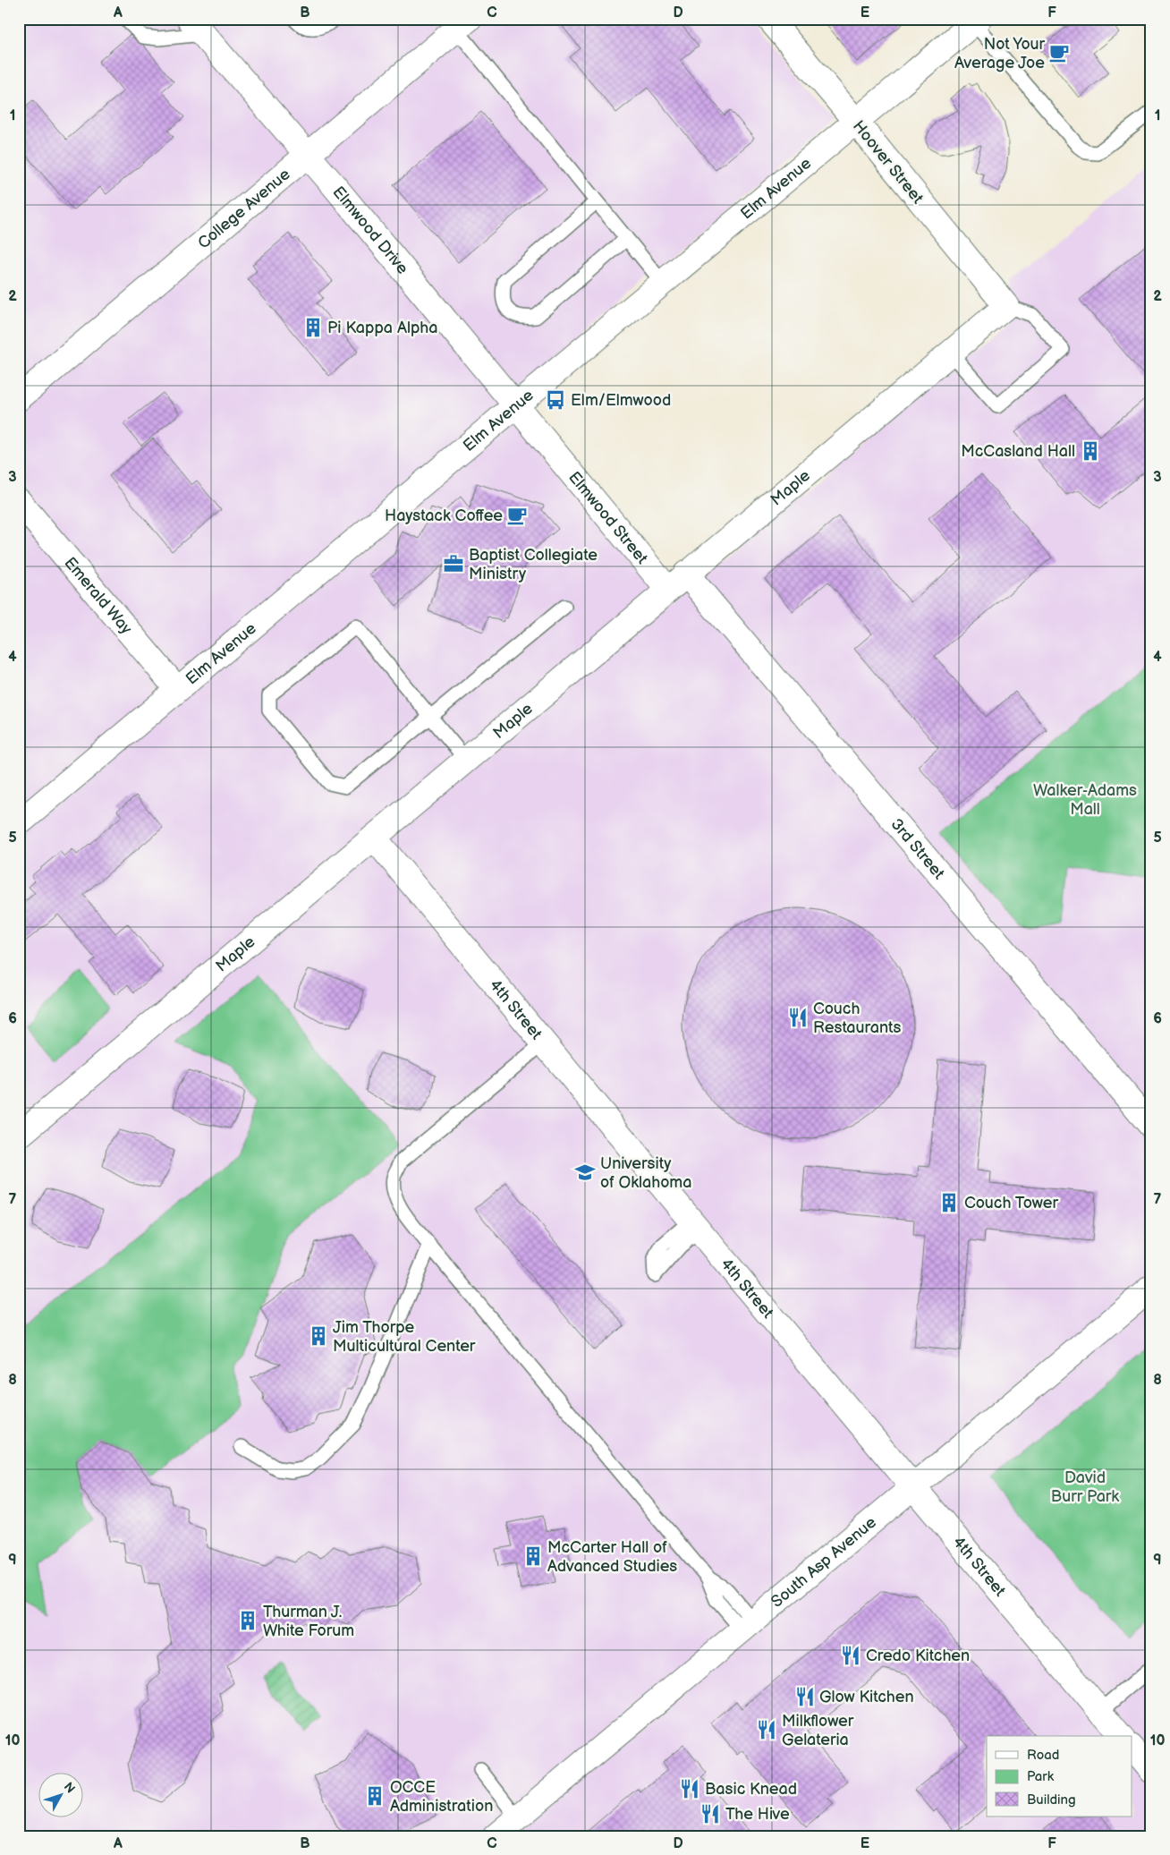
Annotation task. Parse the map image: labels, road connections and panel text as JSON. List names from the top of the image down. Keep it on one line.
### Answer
{"streets":{"street":["Hoover Street","Elm Avenue","College Avenue","Elmwood Drive","Maple","Elmwood Street","Emerald Way","3rd Street","4th Street","South Asp Avenue"]},"crossings":[["Hoover Street","Elm Avenue"],["Hoover Street","Maple"],["Elm Avenue","Elmwood Drive"],["Elm Avenue","Emerald Way"],["College Avenue","Elmwood Drive"],["Elmwood Drive","Elmwood Street"],["Maple","Elmwood Street"],["Maple","3rd Street"],["Maple","4th Street"],["Elmwood Street","3rd Street"],["4th Street","South Asp Avenue"]],"parks":["Walker-Adams Mall","David Burr Park"],"places":{"cafe":["Not Your Average Joe","Haystack Coffee"],"building":["Pi Kappa Alpha","McCasland Hall","Couch Tower","Jim Thorpe Multicultural Center","McCarter Hall of Advanced Studies","Thurman J. White Forum","OCCE Administration"],"bus stop":["Elm/Elmwood"],"office":["Baptist Collegiate Ministry"],"restaurant":["Couch Restaurants","Credo Kitchen","Glow Kitchen","Milkflower Gelateria","Basic Knead","The Hive"],"school or university":["University of Oklahoma"]},"legend":["Road","Park","Building"],"north":"top right","grid":{"columns":["A","B","C","D","E","F"],"rows":["1","2","3","4","5","6","7","8","9","10"]}}
